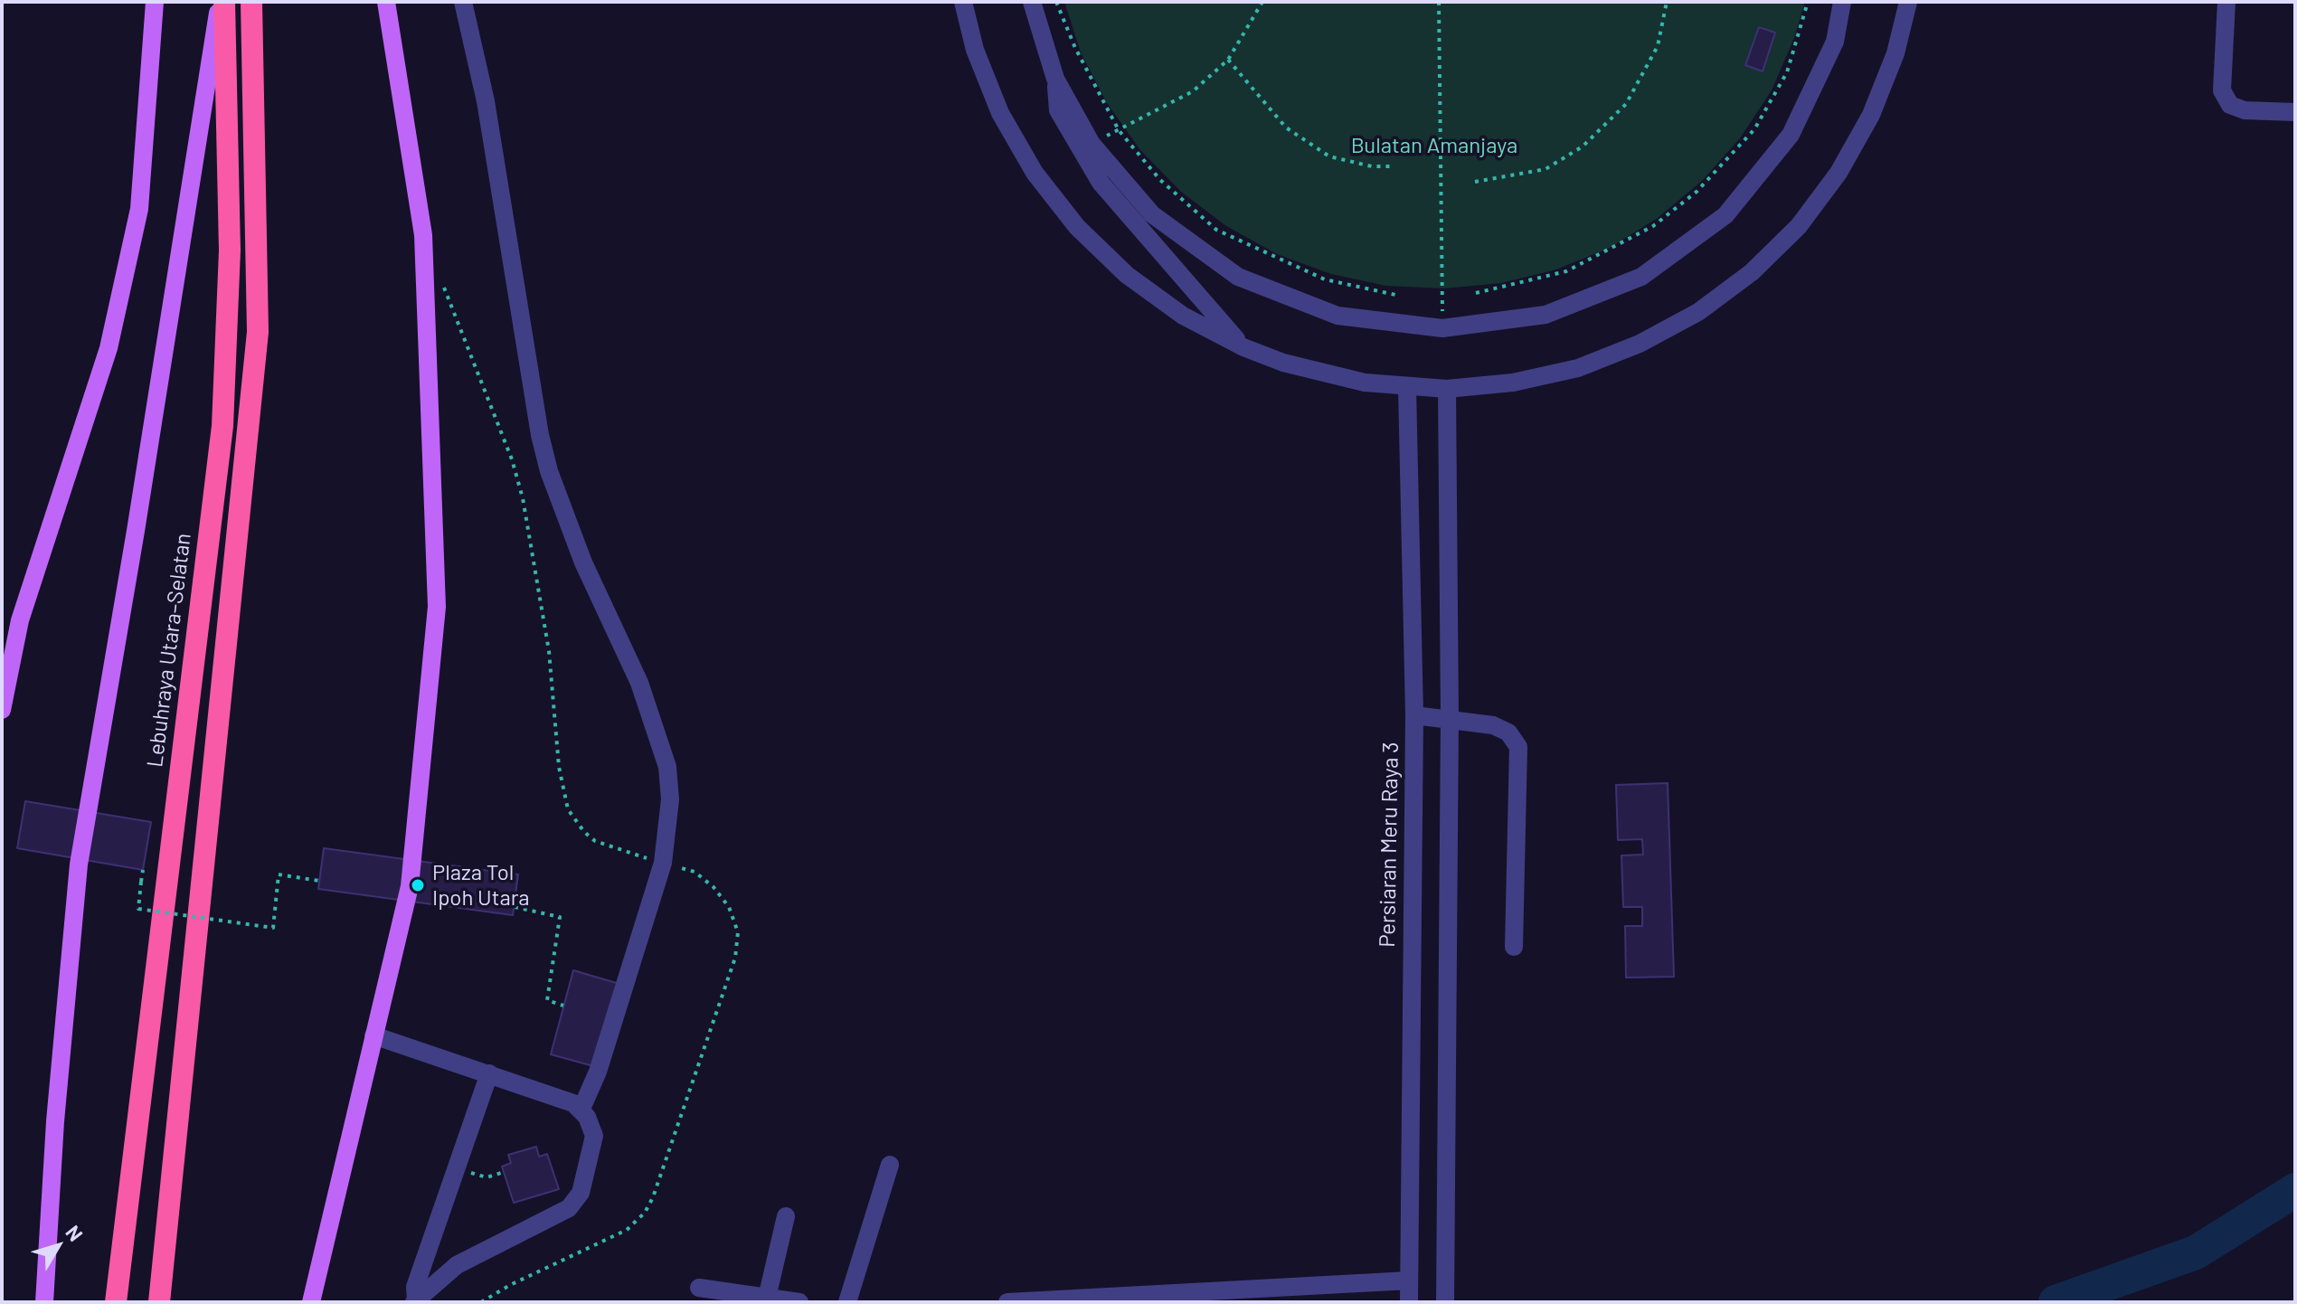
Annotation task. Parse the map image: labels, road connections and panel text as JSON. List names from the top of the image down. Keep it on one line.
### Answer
{"streets":{"highway":["Lebuhraya Utara–Selatan"],"street":["Persiaran Meru Raya 3"]},"parks":["Bulatan Amanjaya"],"places":["Plaza Tol Ipoh Utara"],"north":"top right"}
